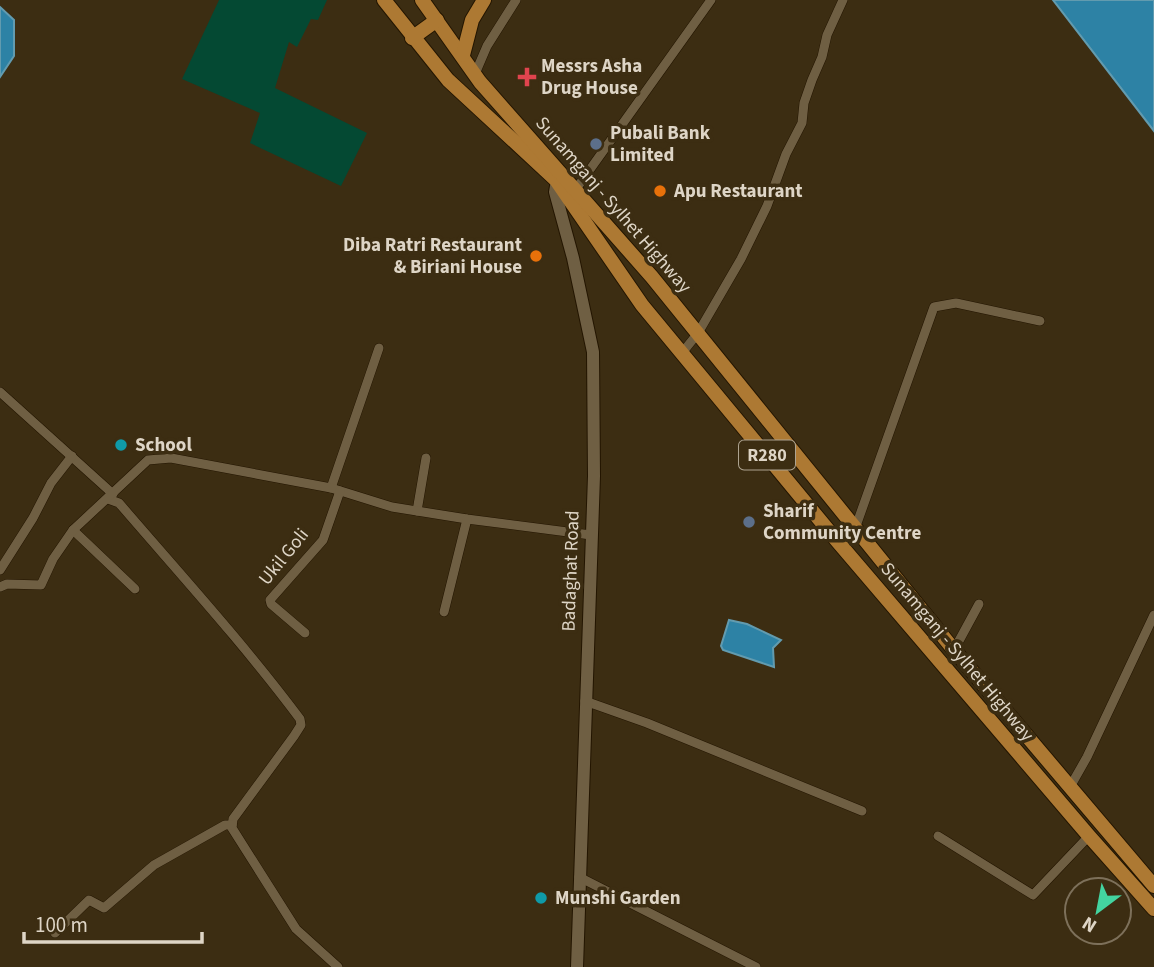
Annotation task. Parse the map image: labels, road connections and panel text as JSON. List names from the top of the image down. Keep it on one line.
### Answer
{"streets":{"main road":["Sunamganj - Sylhet Highway","R280","Badaghat Road"],"street":["Ukil Goli"]},"crossings":[["Sunamganj - Sylhet Highway","Badaghat Road"]],"places":{"health":["Messrs Asha Drug House"],"other":["Pubali Bank Limited","Apu Restaurant","Diba Ratri Restaurant & Biriani House","School","Sharif Community Centre","Munshi Garden"]},"scale_bar":"100 m","north":"bottom left"}
